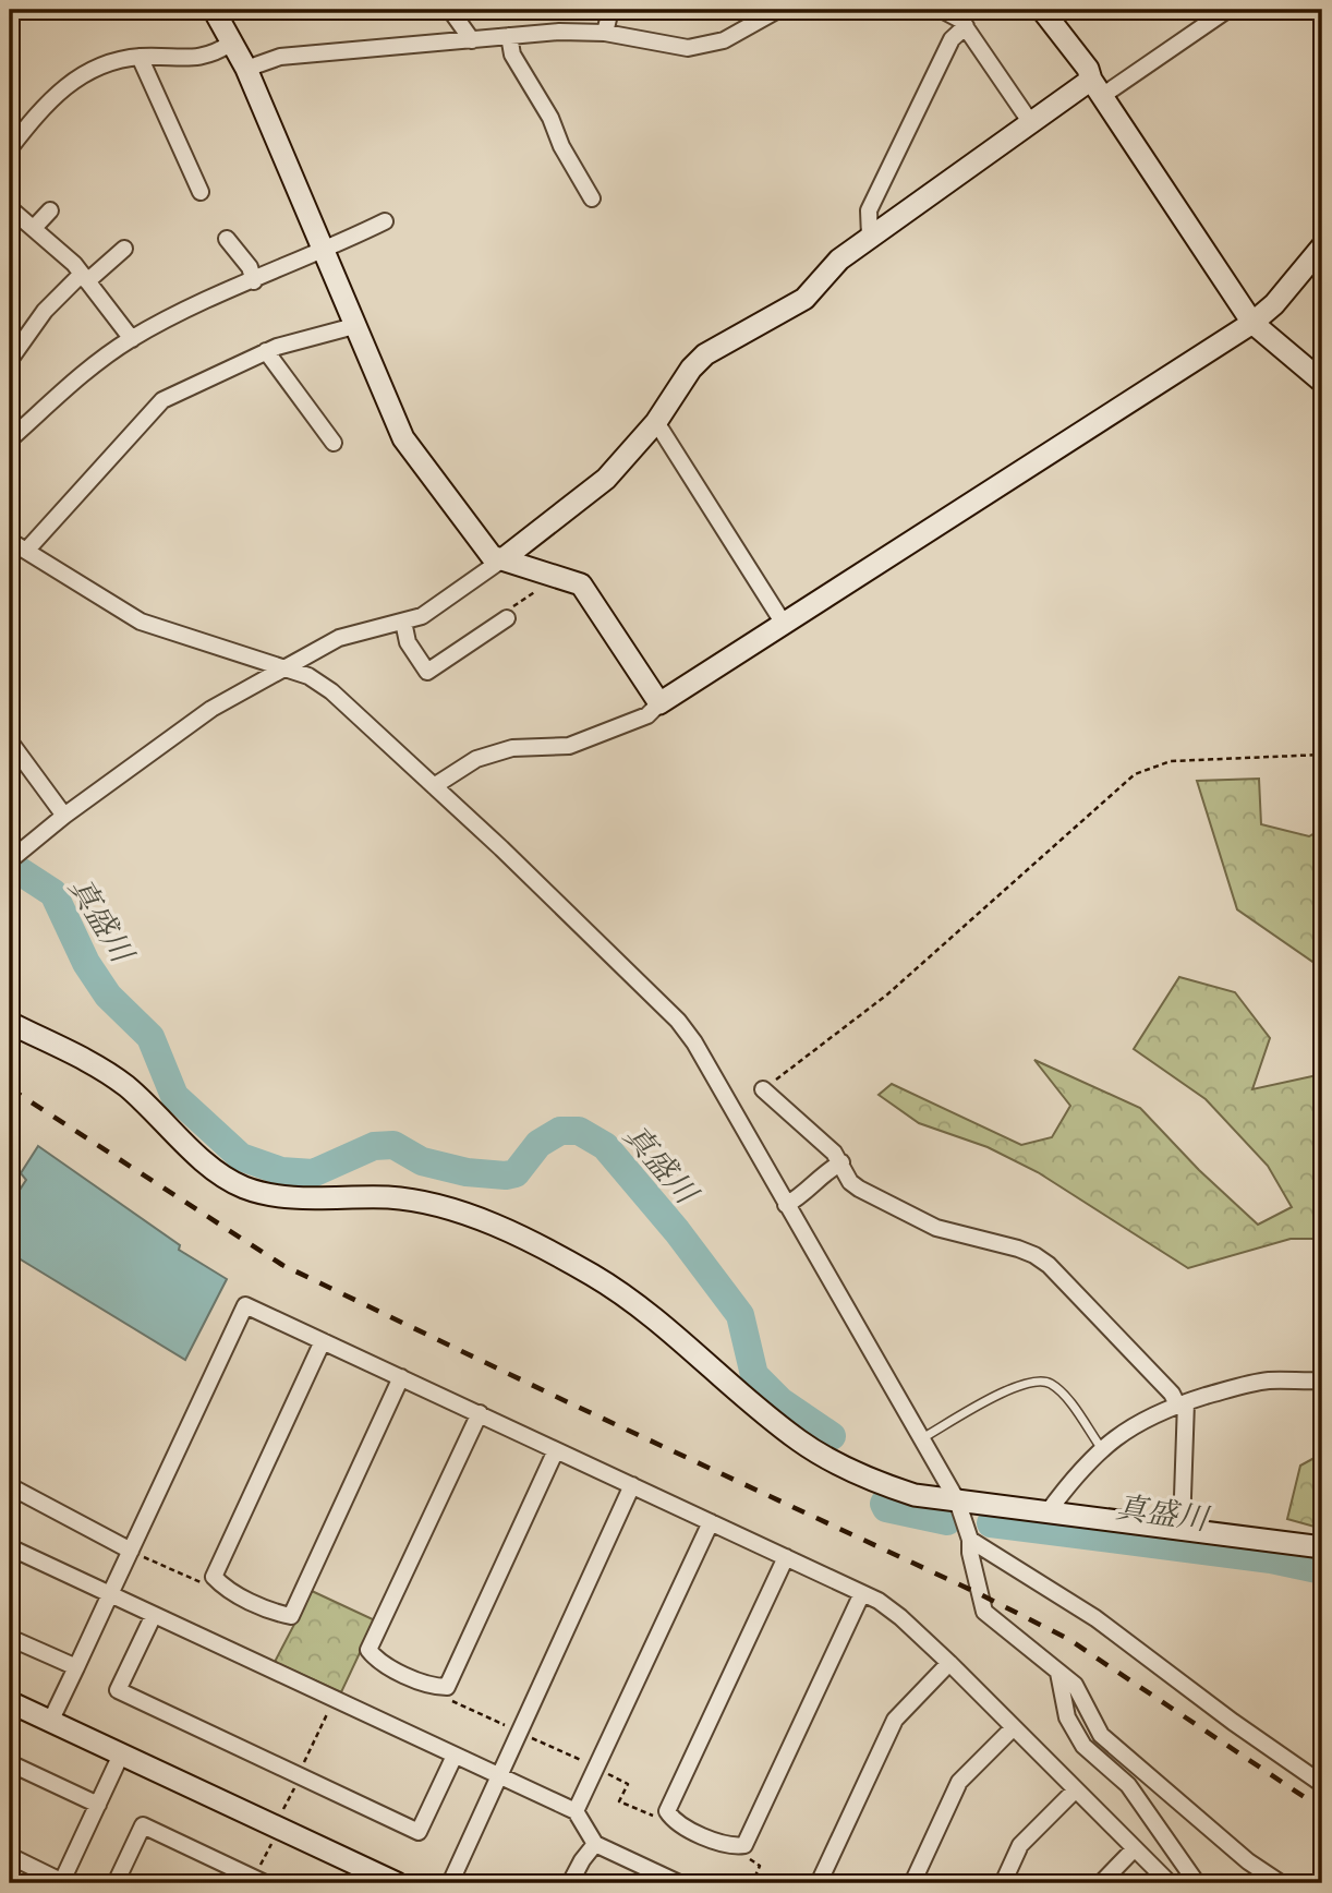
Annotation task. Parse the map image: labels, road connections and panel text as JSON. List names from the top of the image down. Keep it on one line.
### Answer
{"water":["真盛川"]}
